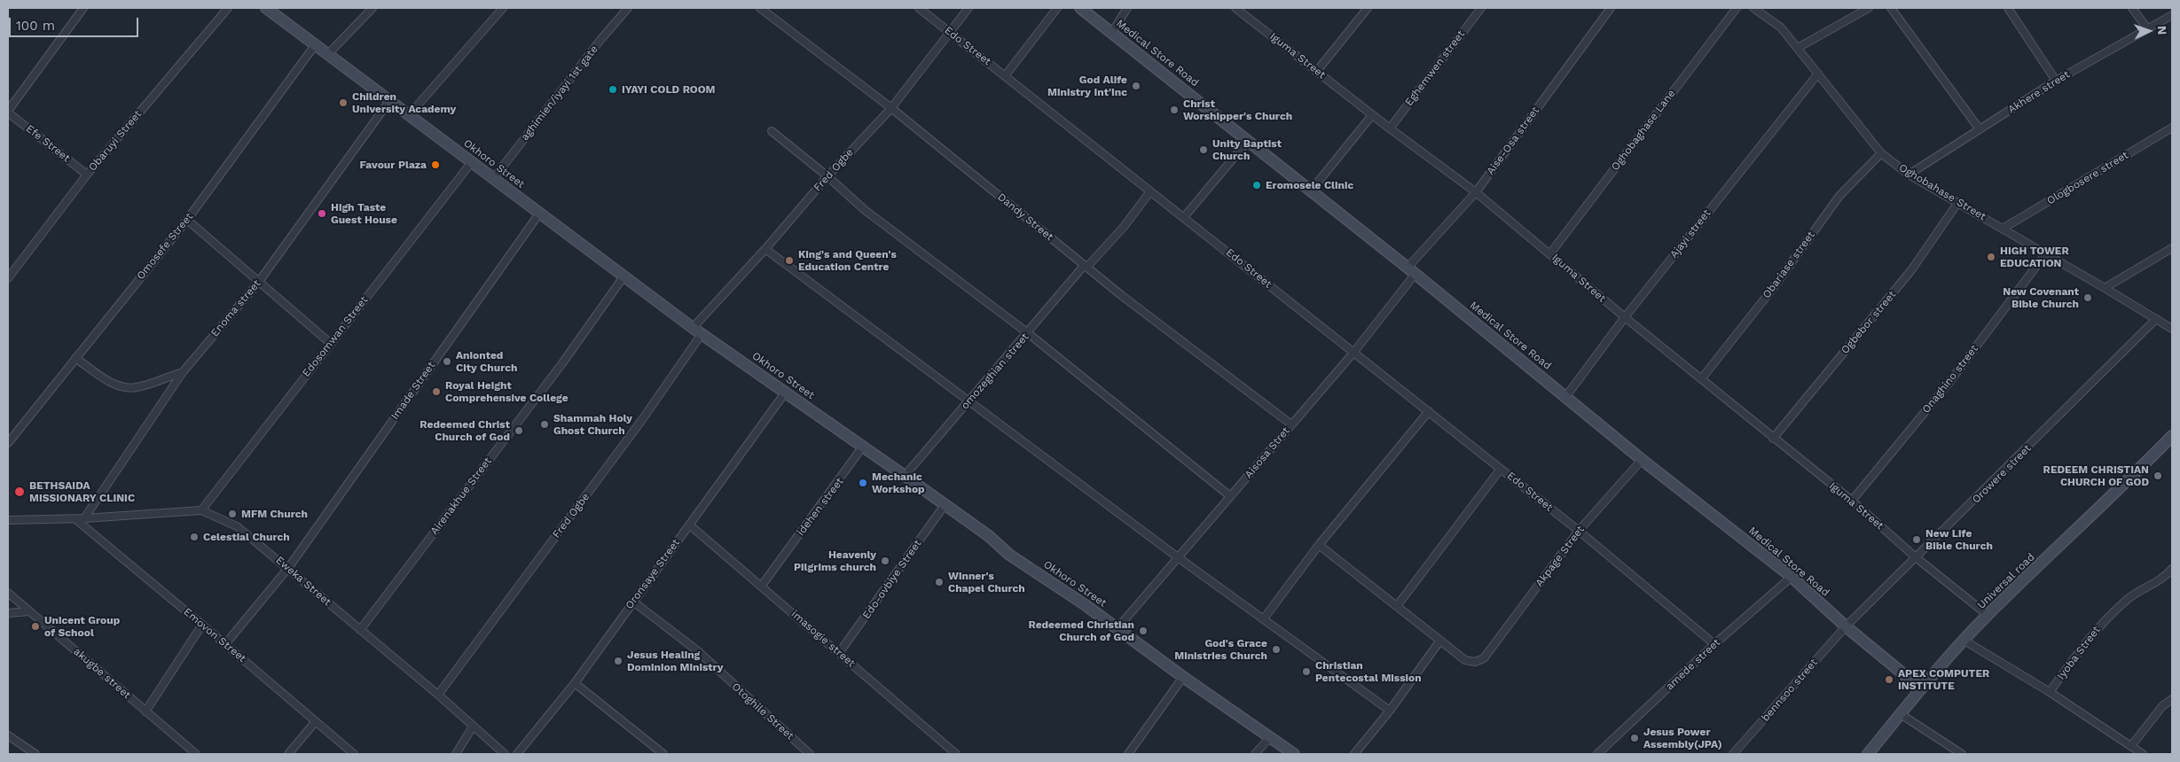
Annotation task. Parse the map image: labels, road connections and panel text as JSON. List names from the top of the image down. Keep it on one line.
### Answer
{"streets":{"street":["Edo Street","Medical Store Road","Iguma Street","Eghemwen street","Akhere street","aghimien/iyayi 1st gate","Oghobaghase Lane","Obaruyi Street","Aise-Osa street","Efe Street","Okhoro Street","Fred Ogbe","Ologbosere street","Oghobahase Street","Dandy Street","Ajayi street","Omosefe Street","Obariase street","Enoma street","Ogbebor street","Edosomwan Street","omozeghian street","Onaghino street","Imade Street","Aisosa Stret","Orowere street","Airenakhue Street","idehen street","Akpage Street","Oronsaye Street","Edo-ovbiye Street","Eweka Street","Universal road","Emovon Street","imasogie street","Iyoba Street","amede street","akugbe street","bennsoo street","Otoghile Street"]},"crossings":[["Edo Street","Fred Ogbe"],["Edo Street","omozeghian street"],["Edo Street","Aisosa Stret"],["Edo Street","Akpage Street"],["Edo Street","amede street"],["Medical Store Road","Aise-Osa street"],["Medical Store Road","Ajayi street"],["Medical Store Road","Aisosa Stret"],["Medical Store Road","Orowere street"],["Medical Store Road","Akpage Street"],["Medical Store Road","Universal road"],["Medical Store Road","amede street"],["Medical Store Road","bennsoo street"],["Iguma Street","Eghemwen street"],["Iguma Street","Oghobaghase Lane"],["Iguma Street","Aise-Osa street"],["Iguma Street","Ajayi street"],["Iguma Street","Obariase street"],["Iguma Street","Ogbebor street"],["Iguma Street","Onaghino street"],["Iguma Street","Orowere street"],["Iguma Street","Universal road"],["Akhere street","Oghobahase Street"],["aghimien/iyayi 1st gate","Okhoro Street"],["Obaruyi Street","Efe Street"],["Aise-Osa street","Aisosa Stret"],["Okhoro Street","Fred Ogbe"],["Okhoro Street","Omosefe Street"],["Okhoro Street","Enoma street"],["Okhoro Street","Edosomwan Street"],["Okhoro Street","omozeghian street"],["Okhoro Street","Imade Street"],["Okhoro Street","Aisosa Stret"],["Okhoro Street","Airenakhue Street"],["Okhoro Street","idehen street"],["Okhoro Street","Oronsaye Street"],["Okhoro Street","Edo-ovbiye Street"],["Fred Ogbe","Dandy Street"],["Fred Ogbe","Eweka Street"],["Ologbosere street","Oghobahase Street"],["Oghobahase Street","Ajayi street"],["Oghobahase Street","Obariase street"],["Oghobahase Street","Ogbebor street"],["Oghobahase Street","Onaghino street"],["Oghobahase Street","Orowere street"],["Dandy Street","omozeghian street"],["Dandy Street","Aisosa Stret"],["Enoma street","Eweka Street"],["Edosomwan Street","Eweka Street"],["Imade Street","Eweka Street"],["Imade Street","Emovon Street"],["Orowere street","bennsoo street"],["Airenakhue Street","Eweka Street"],["idehen street","imasogie street"],["Oronsaye Street","imasogie street"],["Oronsaye Street","Otoghile Street"],["Edo-ovbiye Street","imasogie street"],["Eweka Street","Emovon Street"],["Universal road","Iyoba Street"]],"places":["God Alife Ministry Int'Inc","IYAYI COLD ROOM","Children University Academy","Christ Worshipper's Church","Unity Baptist Church","Favour Plaza","Eromosele Clinic","High Taste Guest House","HIGH TOWER EDUCATION","King's and Queen's Education Centre","New Covenant Bible Church","Anionted City Church","Royal Height Comprehensive College","Shammah Holy Ghost Church","Redeemed Christ Church of God","REDEEM CHRISTIAN CHURCH OF GOD","Mechanic Workshop","BETHSAIDA MISSIONARY CLINIC","MFM Church","Celestial Church","New Life Bible Church","Heavenly Pilgrims church","Winner's Chapel Church","Unicent Group of School","Redeemed Christian Church of God","God's Grace Ministries Church","Jesus Healing Dominion Ministry","Christian Pentecostal Mission","APEX COMPUTER INSTITUTE","Jesus Power Assembly(JPA)"],"scale_bar":"100 m","north":"right"}
